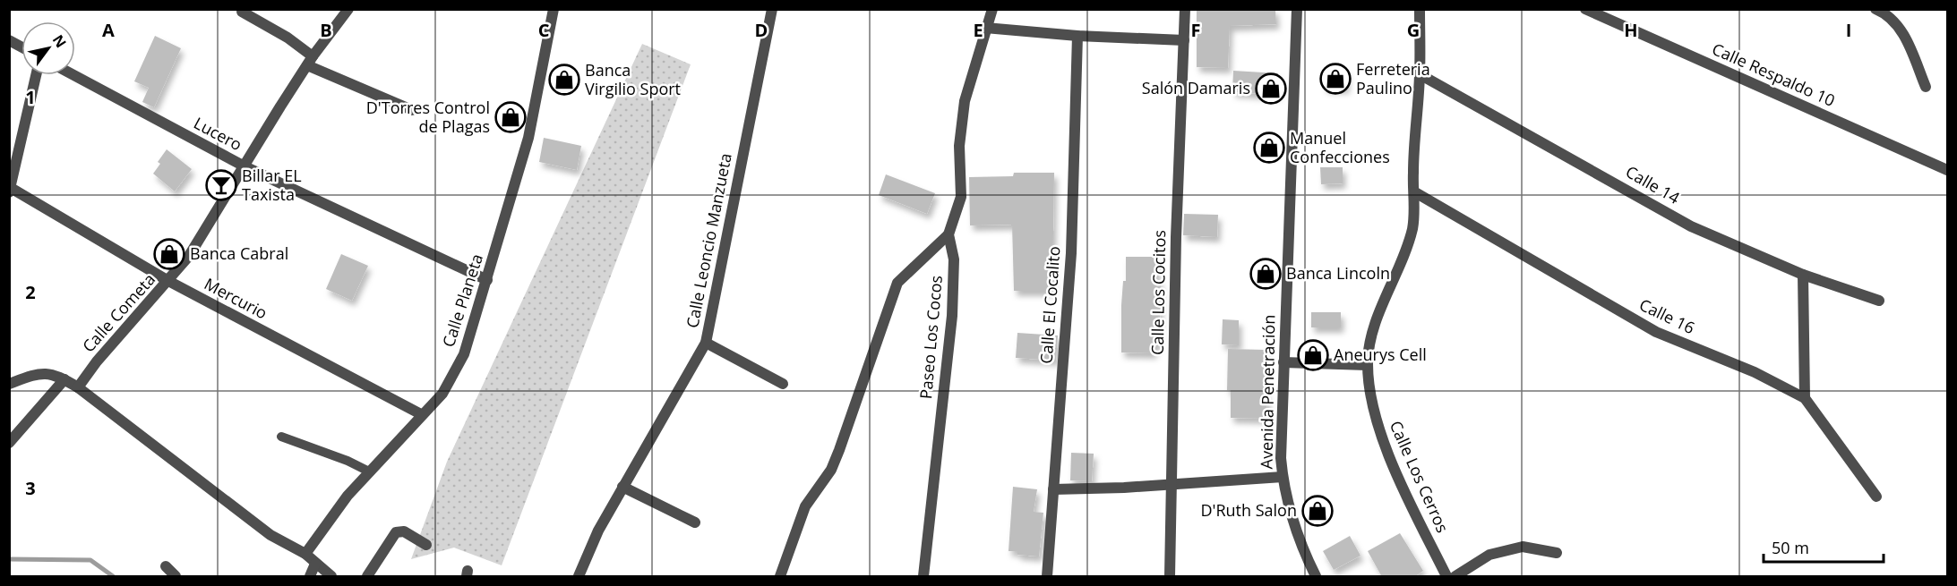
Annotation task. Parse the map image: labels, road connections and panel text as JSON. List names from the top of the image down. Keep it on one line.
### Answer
{"streets":{"street":["Calle Respaldo 10","Lucero","Calle 14","Calle Leoncio Manzueta","Calle Los Cocitos","Mercurio","Calle Planeta","Calle El Cocalito","Calle Cometa","Calle 16","Paseo Los Cocos","Avenida Penetración","Calle Los Cerros"]},"crossings":[["Lucero","Calle Planeta"],["Lucero","Calle Cometa"],["Calle 14","Calle Los Cerros"],["Mercurio","Calle Planeta"],["Mercurio","Calle Cometa"],["Calle 16","Calle Los Cerros"]],"places":{"shop":["Ferreteria Paulino","Banca Virgilio Sport","Salón Damaris","D'Torres Control de Plagas","Manuel Confecciones","Banca Cabral","Banca Lincoln","Aneurys Cell","D'Ruth Salon"],"bar":["Billar EL Taxista"]},"scale_bar":"50 m","north":"top right","grid":{"columns":["A","B","C","D","E","F","G","H","I"],"rows":["1","2","3"]}}
